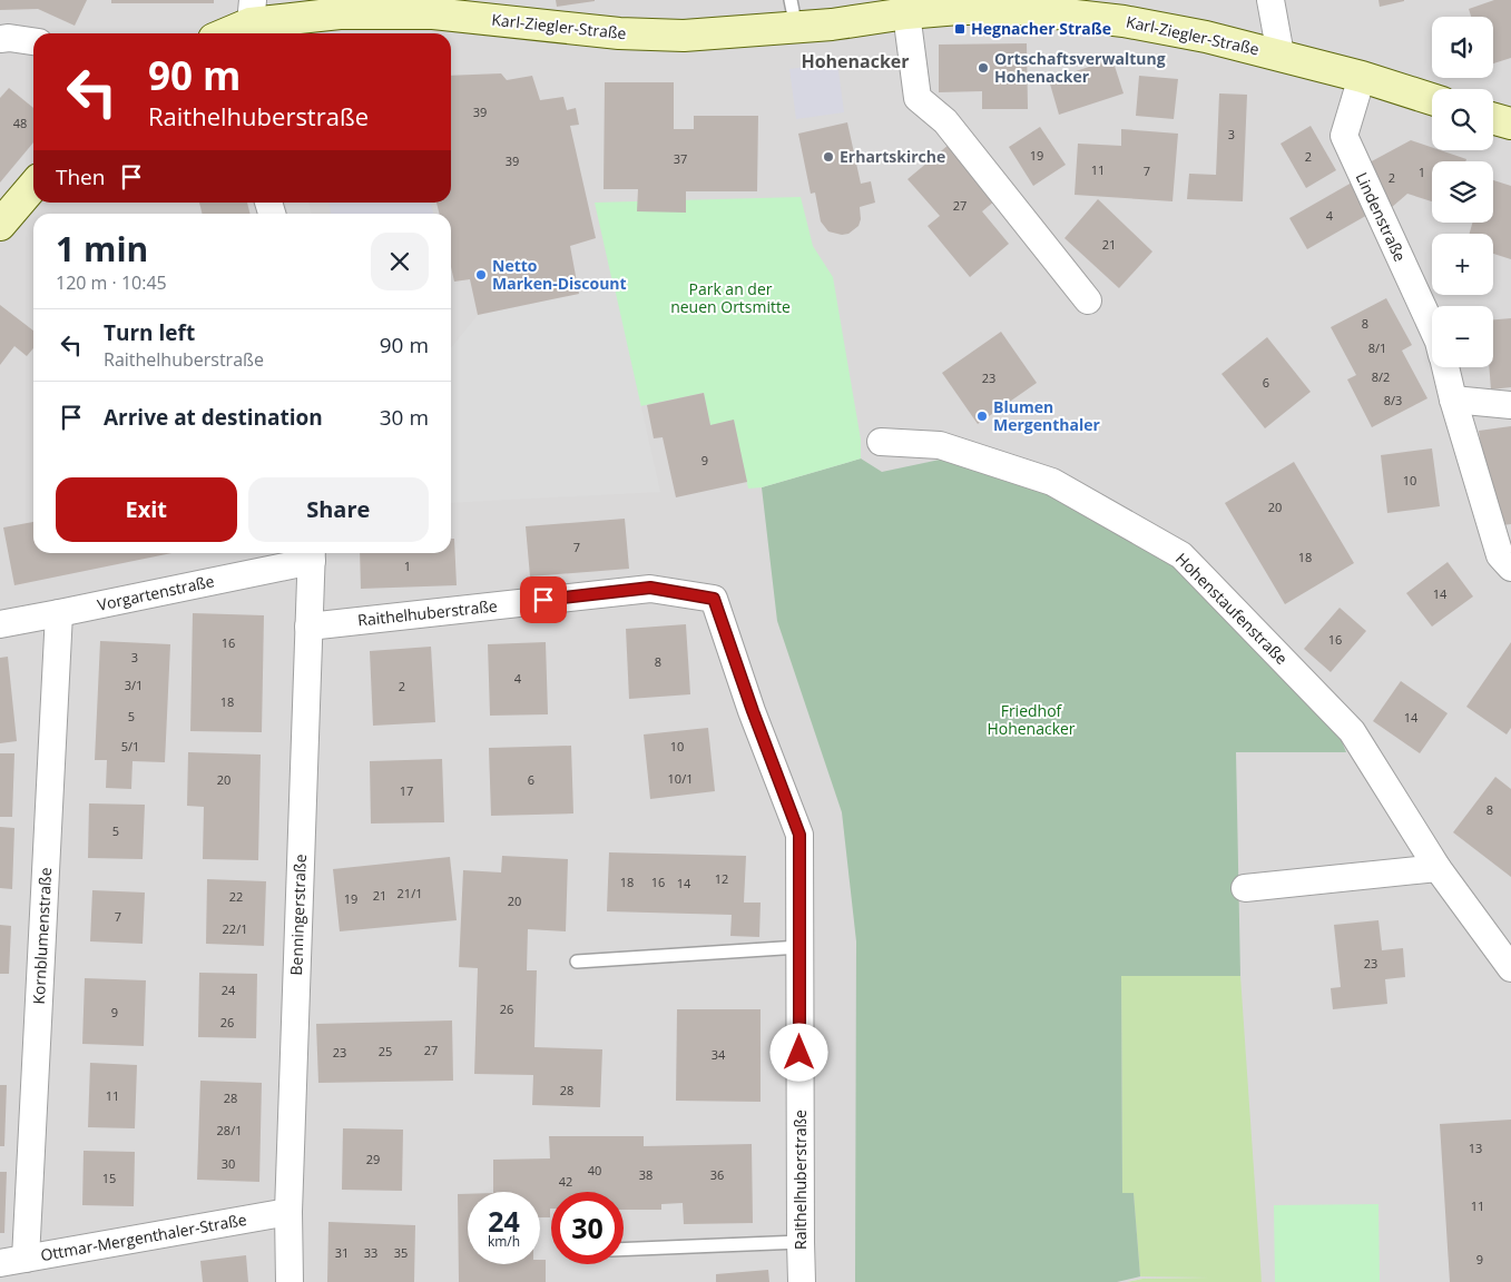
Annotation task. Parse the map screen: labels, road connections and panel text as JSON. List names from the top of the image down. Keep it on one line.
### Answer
{"streets":{"street":["Karl-Ziegler-Straße","Lindenstraße","Vorgartenstraße","Hohenstaufenstraße","Raithelhuberstraße","Benningerstraße","Kornblumenstraße","Ottmar-Mergenthaler-Straße"]},"crossings":[["Karl-Ziegler-Straße","Lindenstraße"],["Vorgartenstraße","Benningerstraße"],["Vorgartenstraße","Kornblumenstraße"],["Raithelhuberstraße","Benningerstraße"],["Benningerstraße","Ottmar-Mergenthaler-Straße"],["Kornblumenstraße","Ottmar-Mergenthaler-Straße"]],"districts":["Hohenacker"],"parks":["Park an der neuen Ortsmitte","Friedhof Hohenacker"],"places":{"transit":["Hegnacher Straße"],"other":["Ortschaftsverwaltung Hohenacker","Erhartskirche","Netto Marken-Discount","Blumen Mergenthaler"]},"house_numbers":["39","48","3","19","2","37","39","11","7","1","2","27","4","21","8","8/1","8/2","23","6","8/3","9","10","20","7","18","1","14","16","16","3","8","4","3/1","2","18","5","14","5/1","10","10/1","20","6","17","8","5","12","18","16","14","21/1","21","22","19","20","7","22/1","23","24","26","9","26","27","25","23","34","28","11","28","28/1","13","29","30","40","38","36","15","42","11","31","33","35","9"],"page":{"map_buttons":["+","−"],"turn":["90 m","Raithelhuberstraße"],"then":"Then","heading":["1 min","120 m · 10:45"],"list":[{"name":"Turn left","note":"Raithelhuberstraße","value":"90 m"},{"name":"Arrive at destination","value":"30 m"}],"buttons":["Exit","Share"],"speed":"24 km/h","limit":"30"}}
